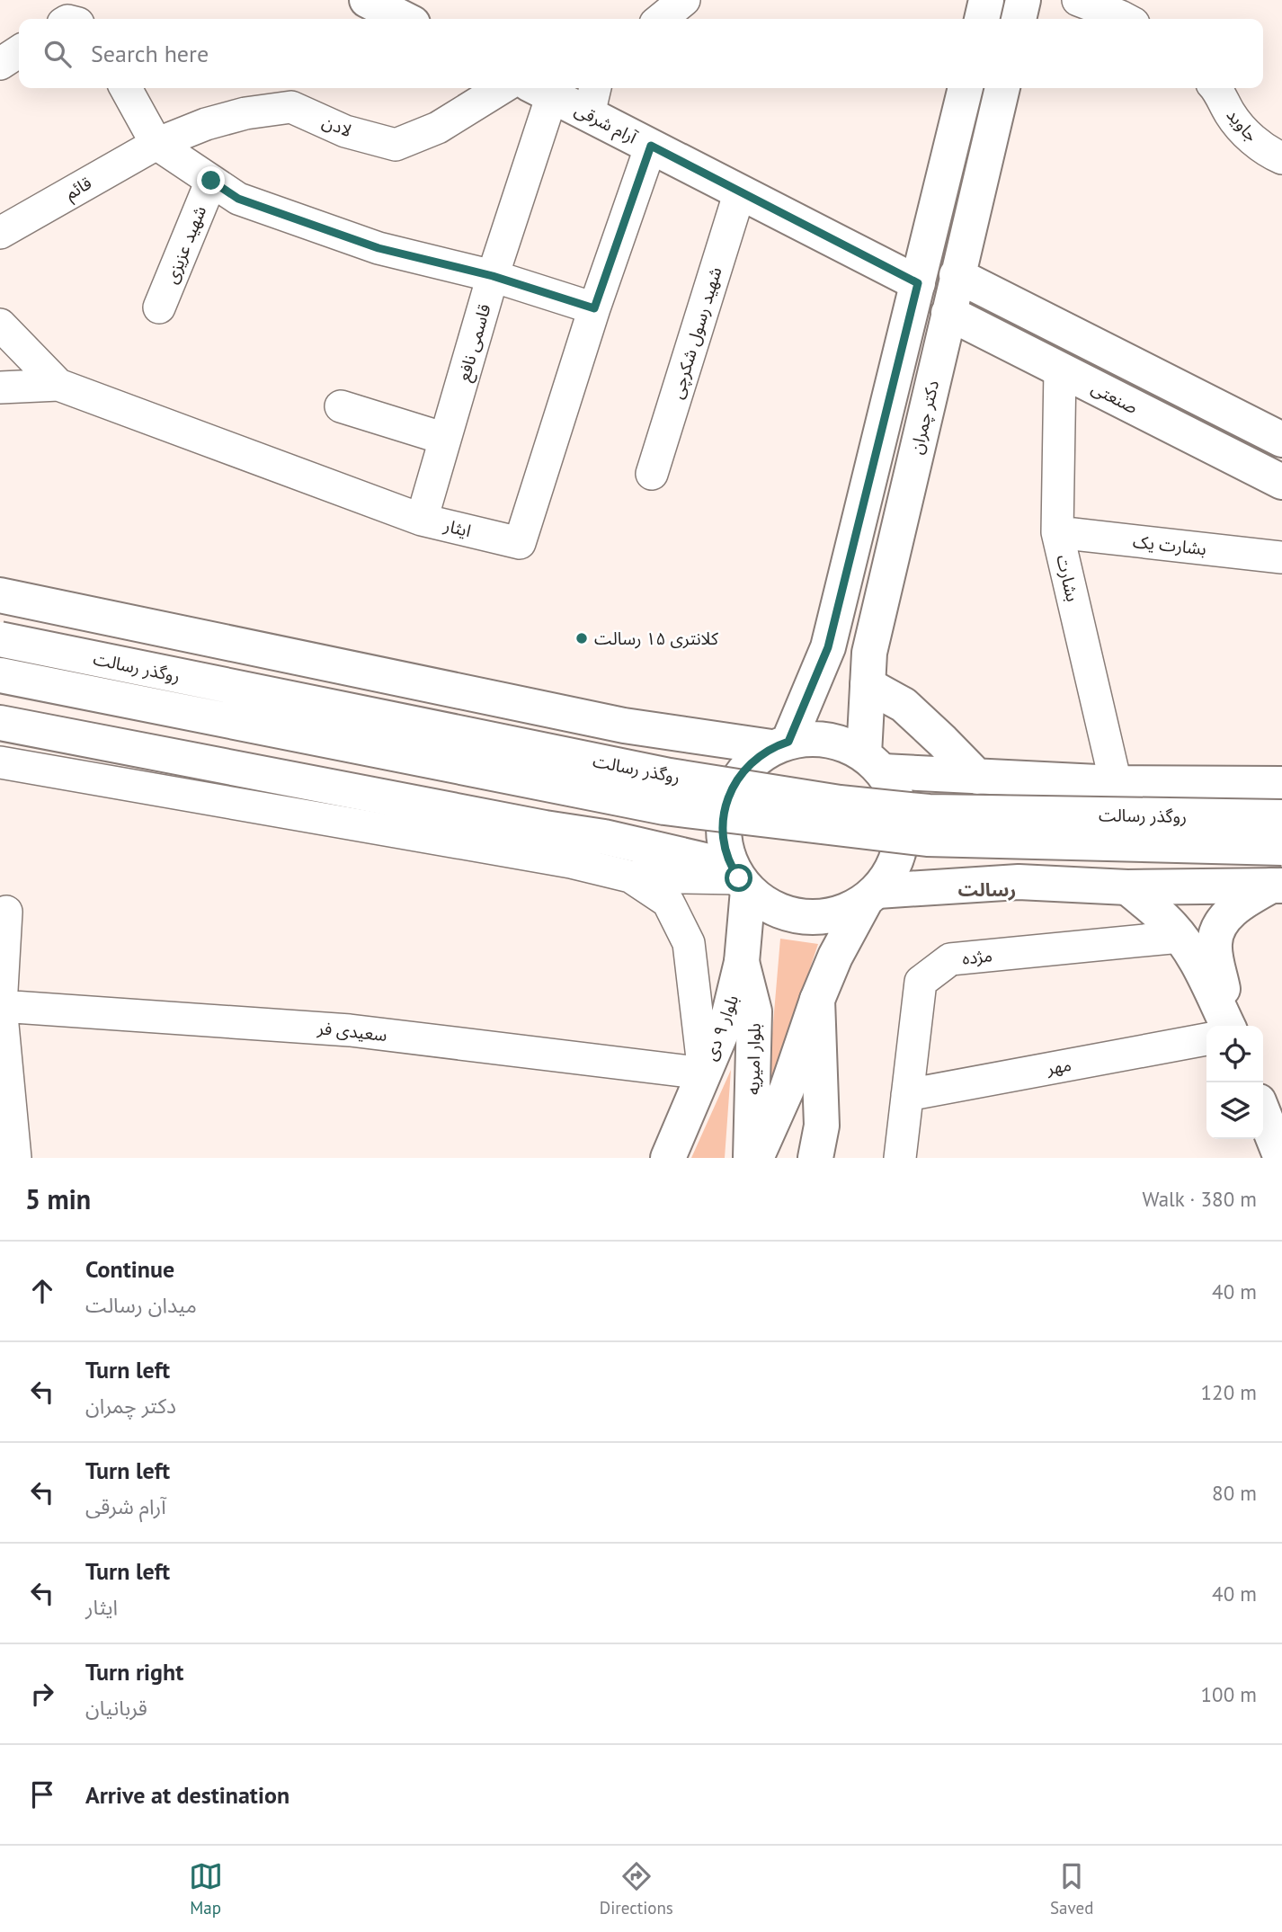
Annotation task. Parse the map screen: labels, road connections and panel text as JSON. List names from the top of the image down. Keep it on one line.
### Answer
{"streets":{"main road":["آرام شرقی","صنعتی","دکتر چمران","روگذر رسالت","بلوار ۹ دی","بلوار امیریه"],"street":["جاوید","لادن","قائم","شهید عزیزی","شهید رسول شکرچی","قاسمی نافع","ایثار","بشارت یک","بشارت","مژده","سعیدی فر","مهر"]},"crossings":[["آرام شرقی","شهید رسول شکرچی"],["آرام شرقی","قاسمی نافع"],["آرام شرقی","ایثار"],["لادن","قائم"],["قاسمی نافع","ایثار"],["صنعتی","دکتر چمران"],["صنعتی","بشارت"],["دکتر چمران","بلوار ۹ دی"],["بشارت یک","بشارت"],["مژده","مهر"],["بلوار ۹ دی","سعیدی فر"],["بلوار ۹ دی","بلوار امیریه"]],"districts":["رسالت"],"places":["کلانتری ۱۵ رسالت"],"page":{"search":"Search here","heading":["5 min","Walk · 380 m"],"list":[["Continue","میدان رسالت","40 m"],["Turn left","دکتر چمران","120 m"],["Turn left","آرام شرقی","80 m"],["Turn left","ایثار","40 m"],["Turn right","قربانیان","100 m"],"Arrive at destination"],"nav":["Map","Directions","Saved"]}}
